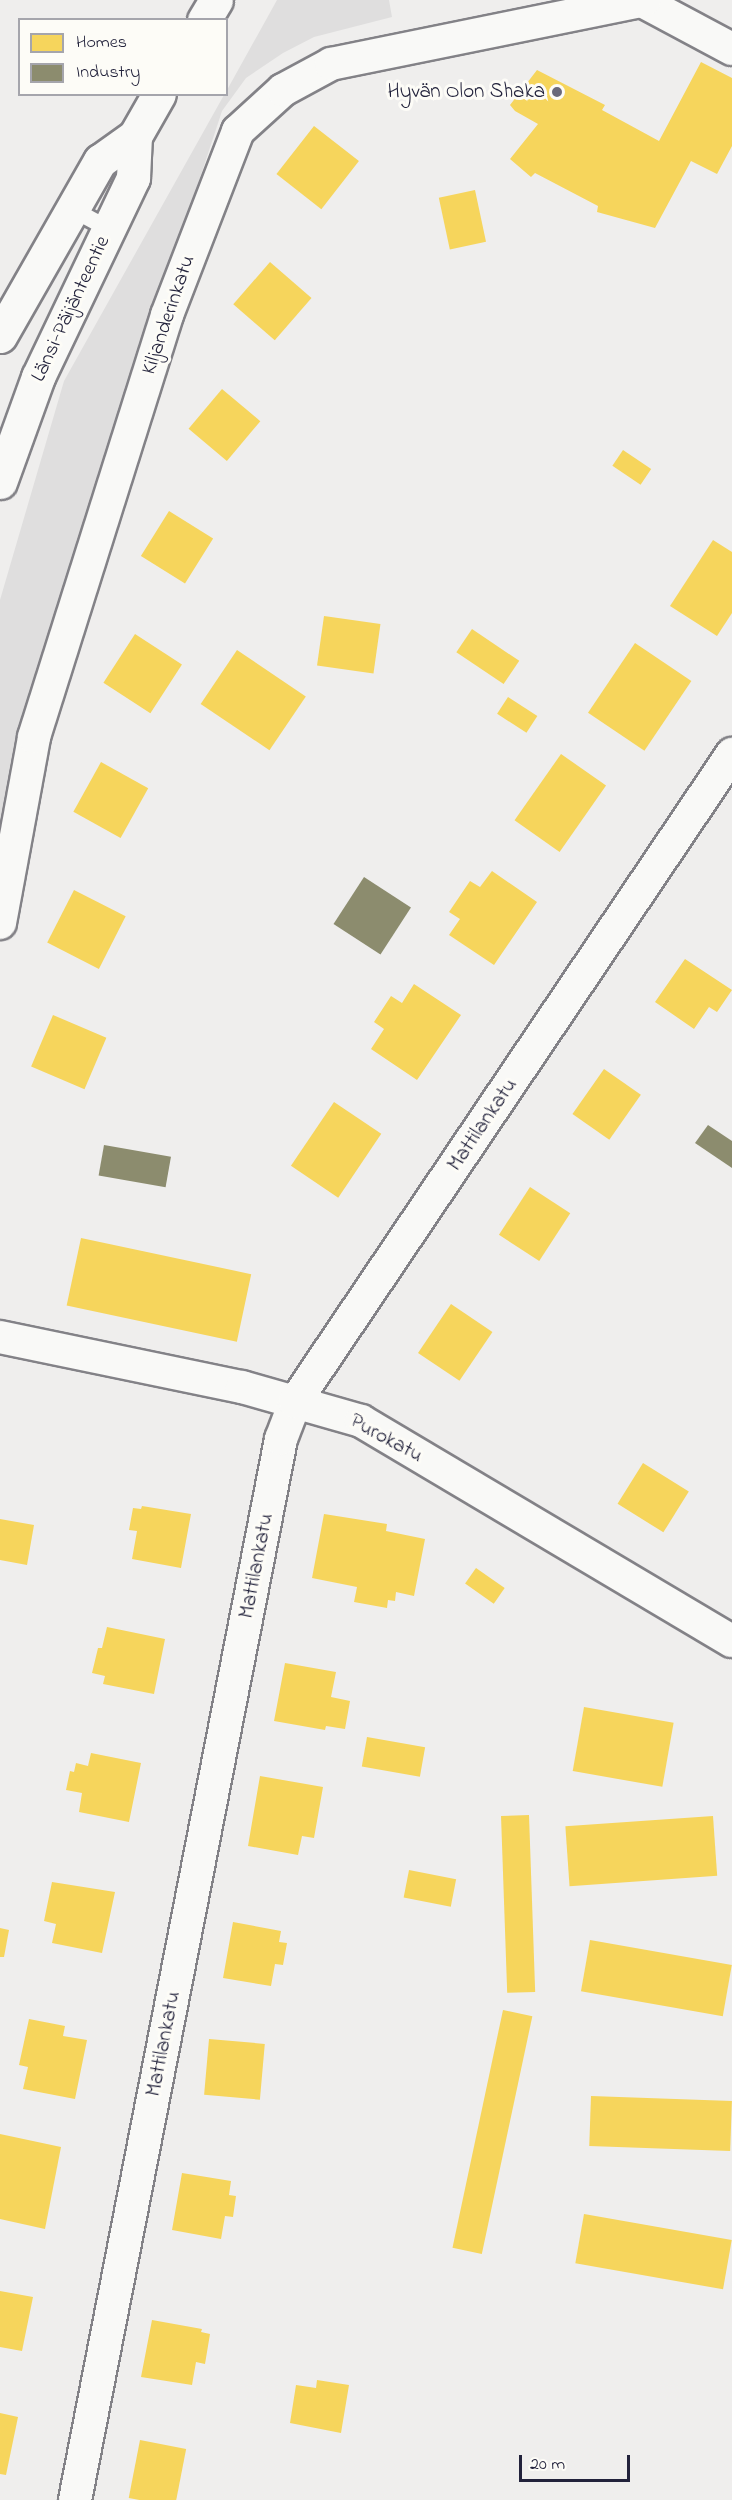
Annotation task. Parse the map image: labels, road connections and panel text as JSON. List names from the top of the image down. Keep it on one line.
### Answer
{"streets":{"main road":["Länsi-Päijänteentie"],"street":["Kiljanderinkatu","Mattilankatu","Purokatu"]},"crossings":[["Mattilankatu","Purokatu"]],"places":["Hyvän Olon Shaka"],"legend":["Homes","Industry"],"scale_bar":"20 m"}
